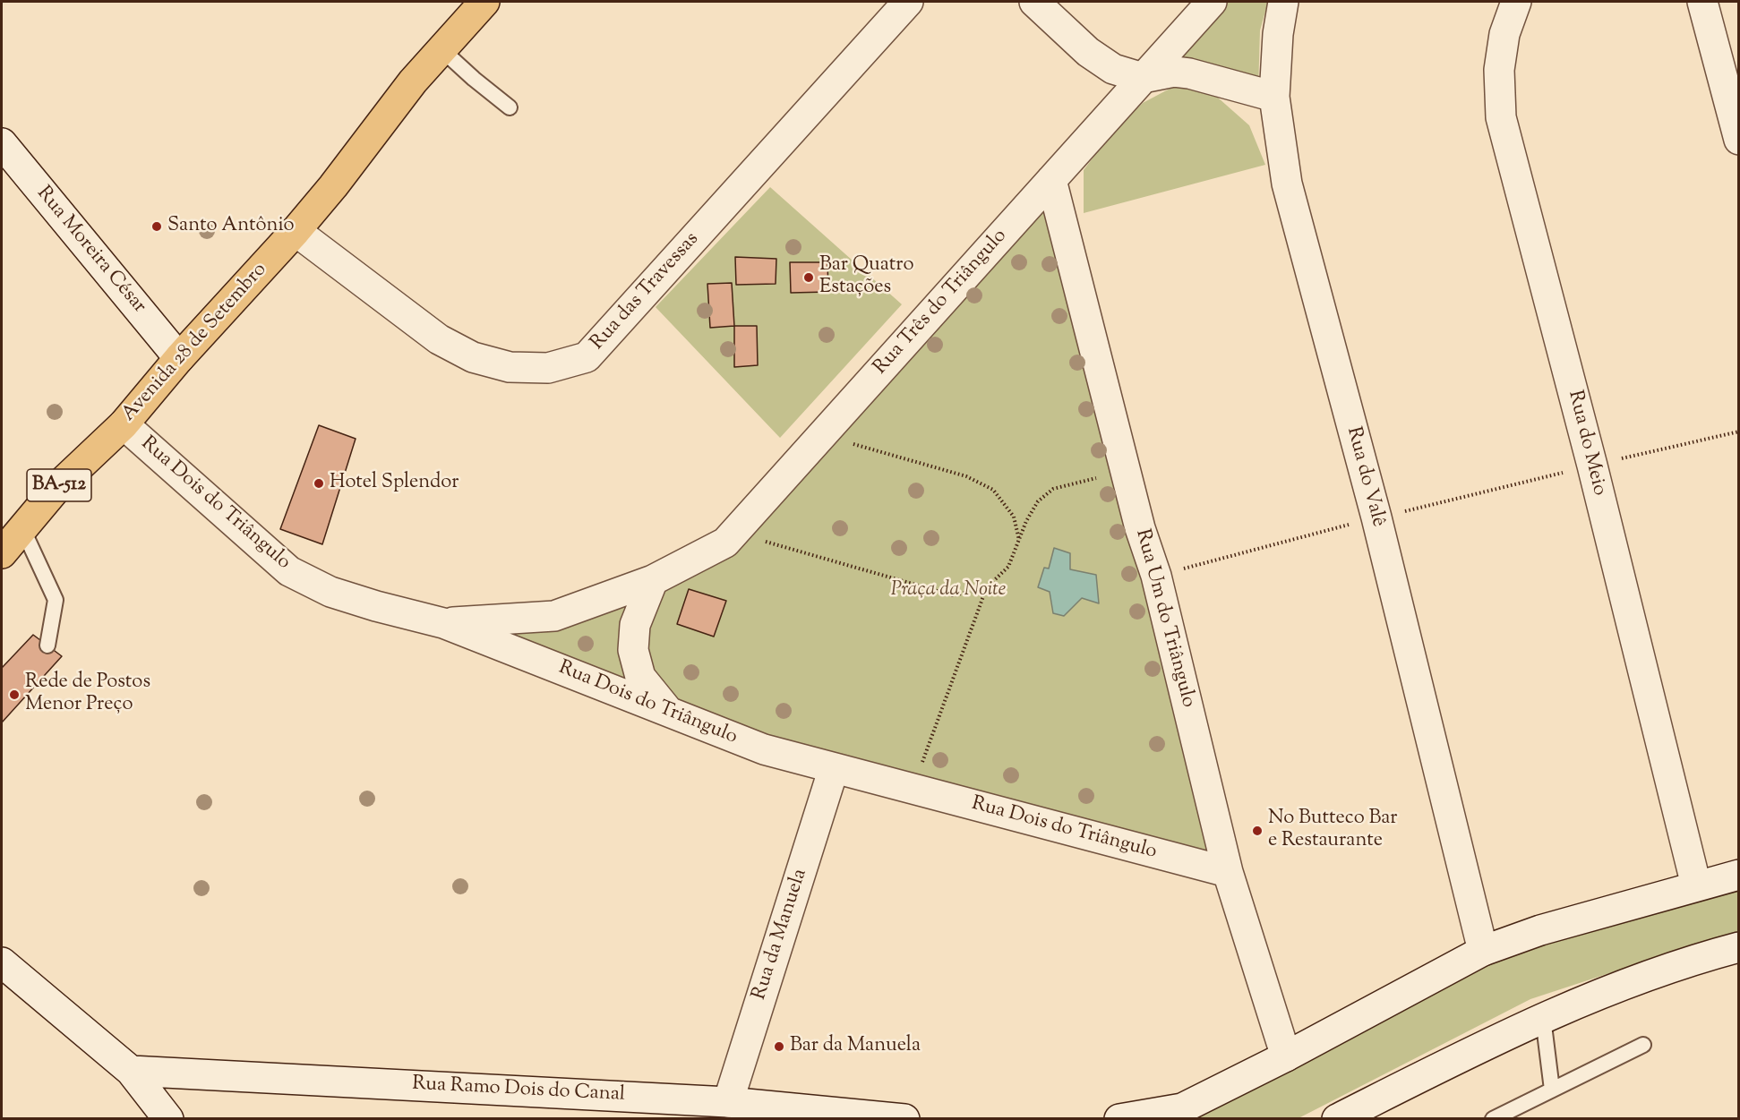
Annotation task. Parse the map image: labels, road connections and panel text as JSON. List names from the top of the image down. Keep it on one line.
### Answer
{"streets":{"main road":["Avenida 28 de Setembro","BA-512"],"street":["Rua Moreira César","Rua das Travessas","Rua Três do Triângulo","Rua do Meio","Rua do Valê","Rua Dois do Triângulo","Rua Um do Triângulo","Rua da Manuela","Rua Ramo Dois do Canal"]},"crossings":[["Rua Moreira César","Avenida 28 de Setembro"],["Rua das Travessas","Avenida 28 de Setembro"],["Rua Três do Triângulo","Rua Dois do Triângulo"],["Rua Três do Triângulo","Rua Um do Triângulo"],["Avenida 28 de Setembro","Rua Dois do Triângulo"],["Rua Dois do Triângulo","Rua Um do Triângulo"],["Rua Dois do Triângulo","Rua da Manuela"],["Rua da Manuela","Rua Ramo Dois do Canal"]],"parks":["Praça da Noite"],"places":["Santo Antônio","Bar Quatro Estações","Hotel Splendor","Rede de Postos Menor Preço","No Butteco Bar e Restaurante","Bar da Manuela"]}
